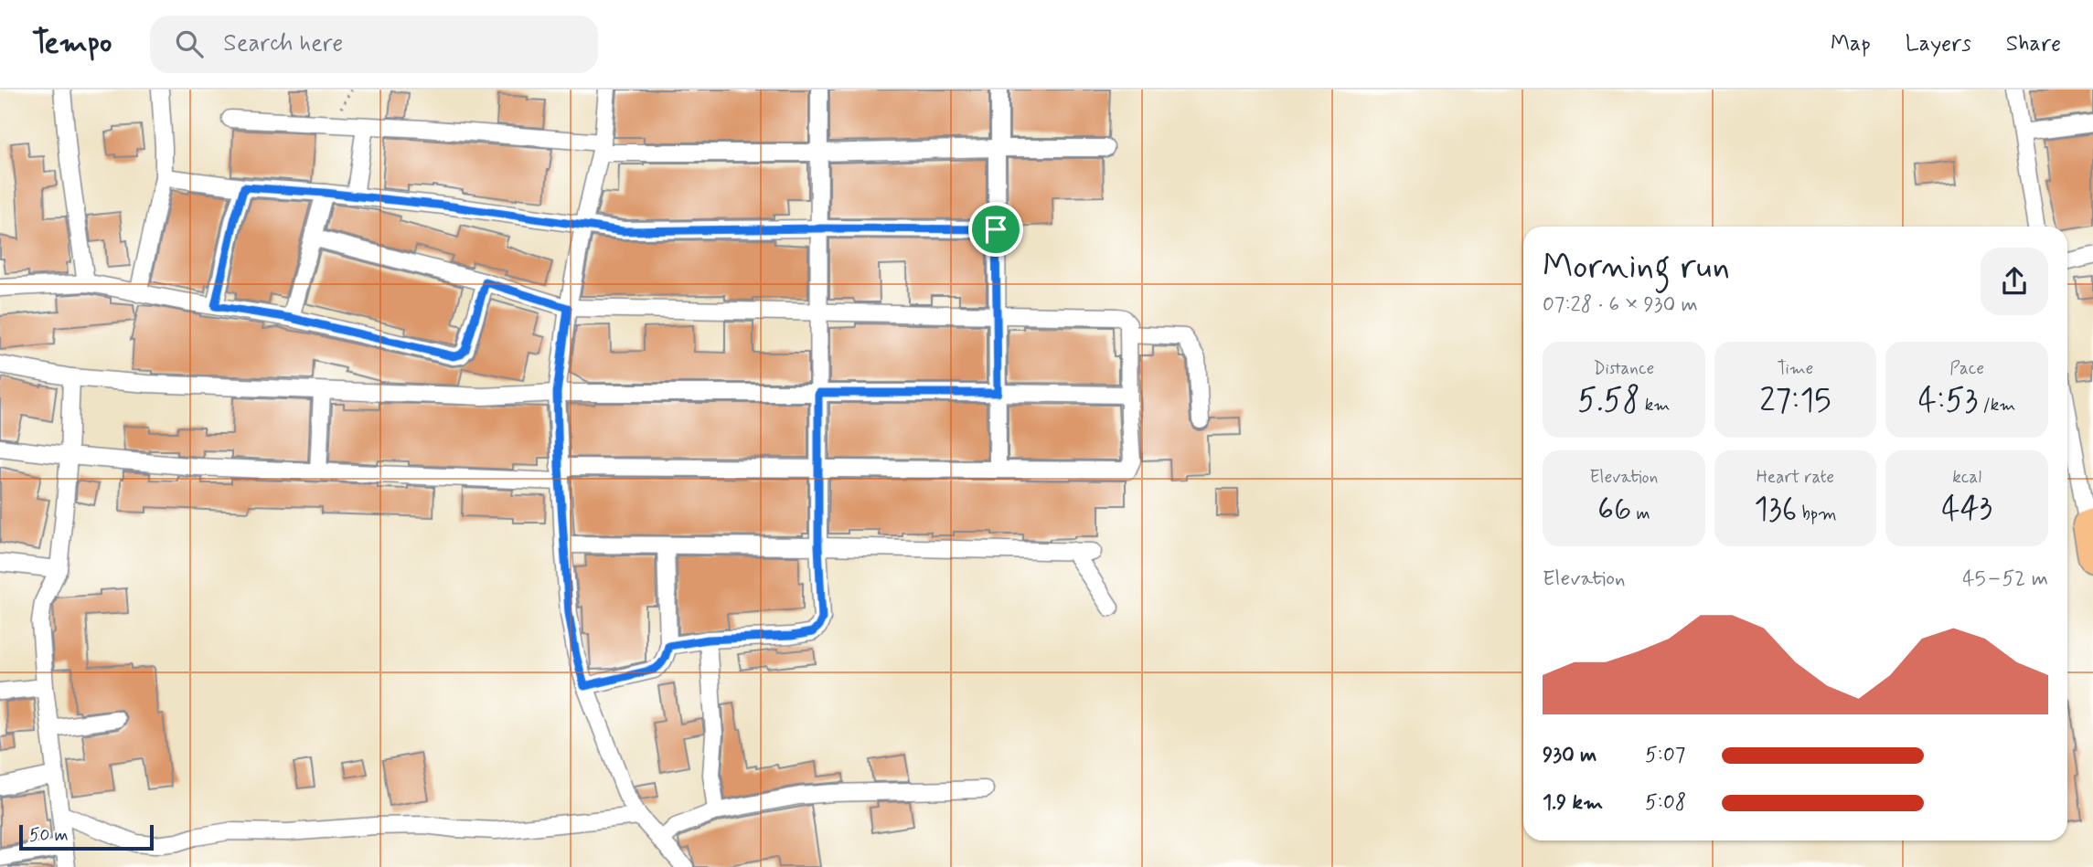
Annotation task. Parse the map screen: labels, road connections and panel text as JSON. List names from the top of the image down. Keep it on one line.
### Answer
{"scale_bar":"50 m","page":{"header":"Tempo","search":"Search here","nav":["Map","Layers","Share"],"heading":["Morning run","07:28 · 6 × 930 m"],"stats":[["Distance","5.58 km"],["Time","27:15"],["Pace","4:53 /km"],["Elevation","66 m"],["Heart rate","136 bpm"],["kcal","443"]],"chart":["Elevation","45–52 m"],"list":[{"name":"930 m","note":"5:07"},{"name":"1.9 km","note":"5:08"}],"scale":"50 m"}}
